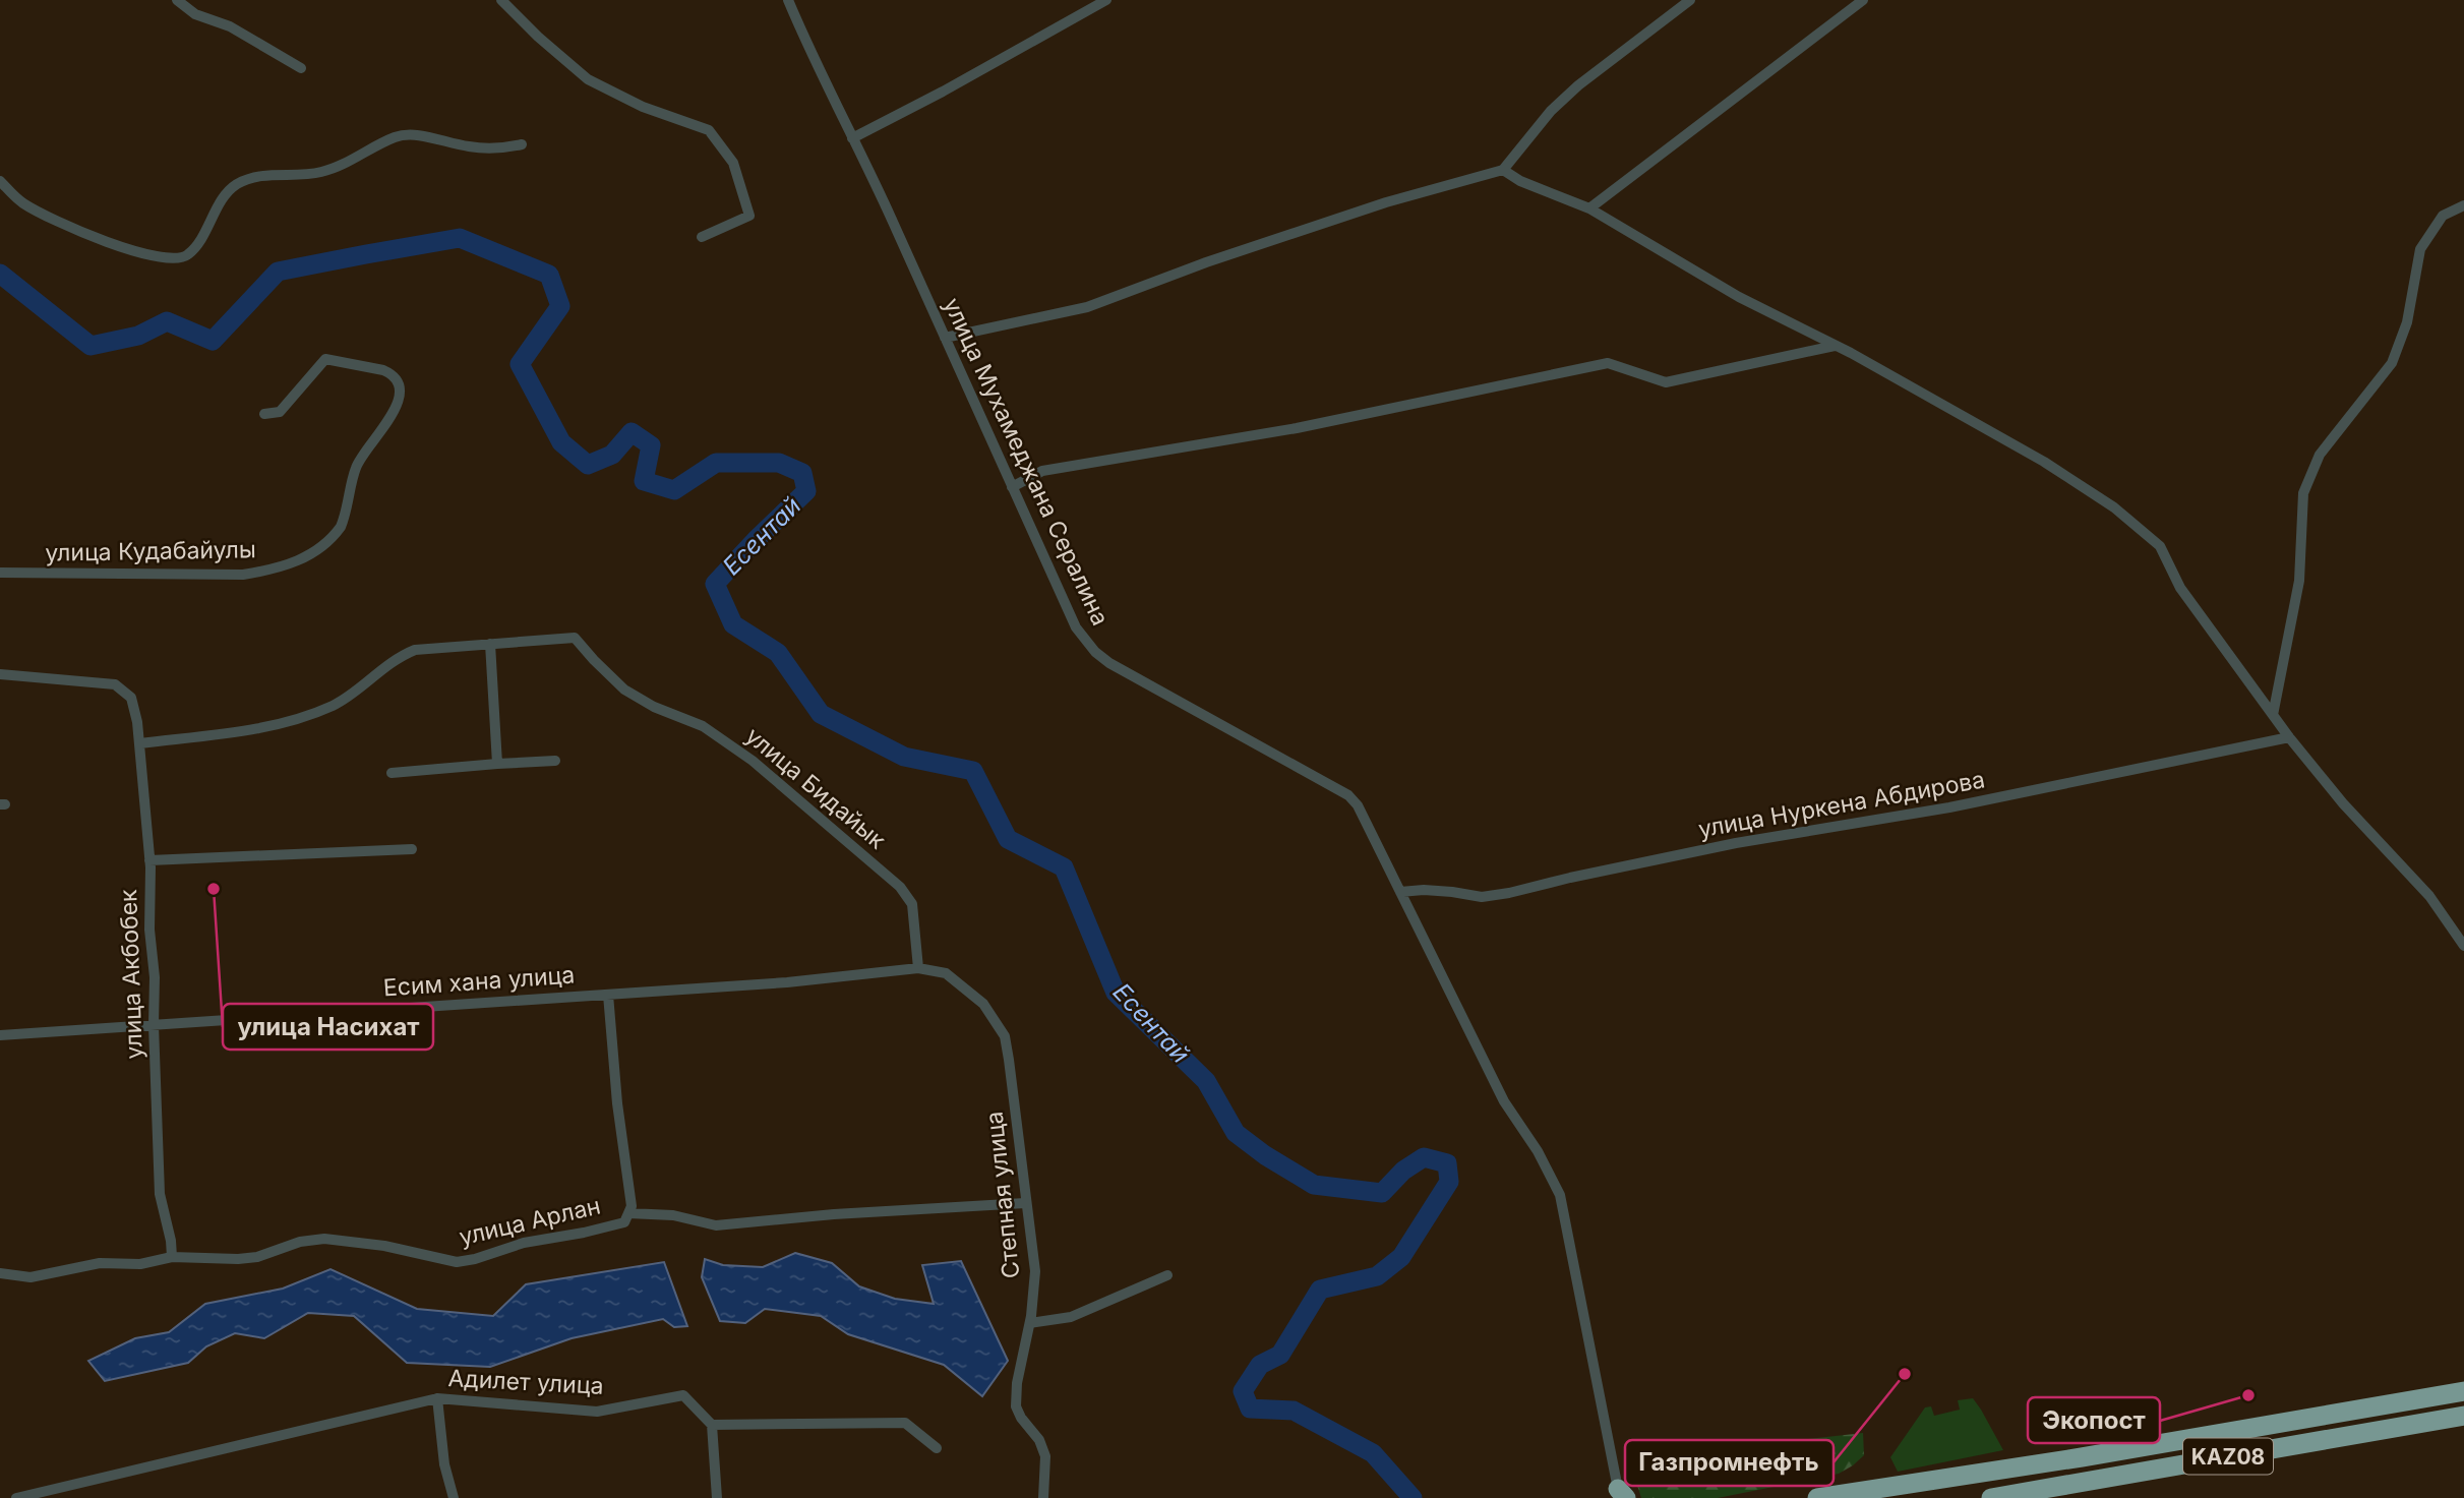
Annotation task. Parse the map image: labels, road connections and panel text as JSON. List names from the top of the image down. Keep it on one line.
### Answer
{"streets":{"highway":["KAZ08"],"street":["улица Мухамеджана Сералина","улица Кудабайулы","улица Бидайык","улица Нуркена Абдирова","улица Акбобек","Есим хана улица","Степная улица","улица Арлан","Адилет улица"]},"crossings":[["улица Мухамеджана Сералина","улица Нуркена Абдирова"],["улица Бидайык","Есим хана улица"],["улица Бидайык","Степная улица"],["улица Акбобек","Есим хана улица"],["улица Акбобек","улица Арлан"],["Есим хана улица","Степная улица"],["Степная улица","улица Арлан"]],"water":["Есентай"],"places":["улица Насихат","Газпромнефть","Экопост"]}
